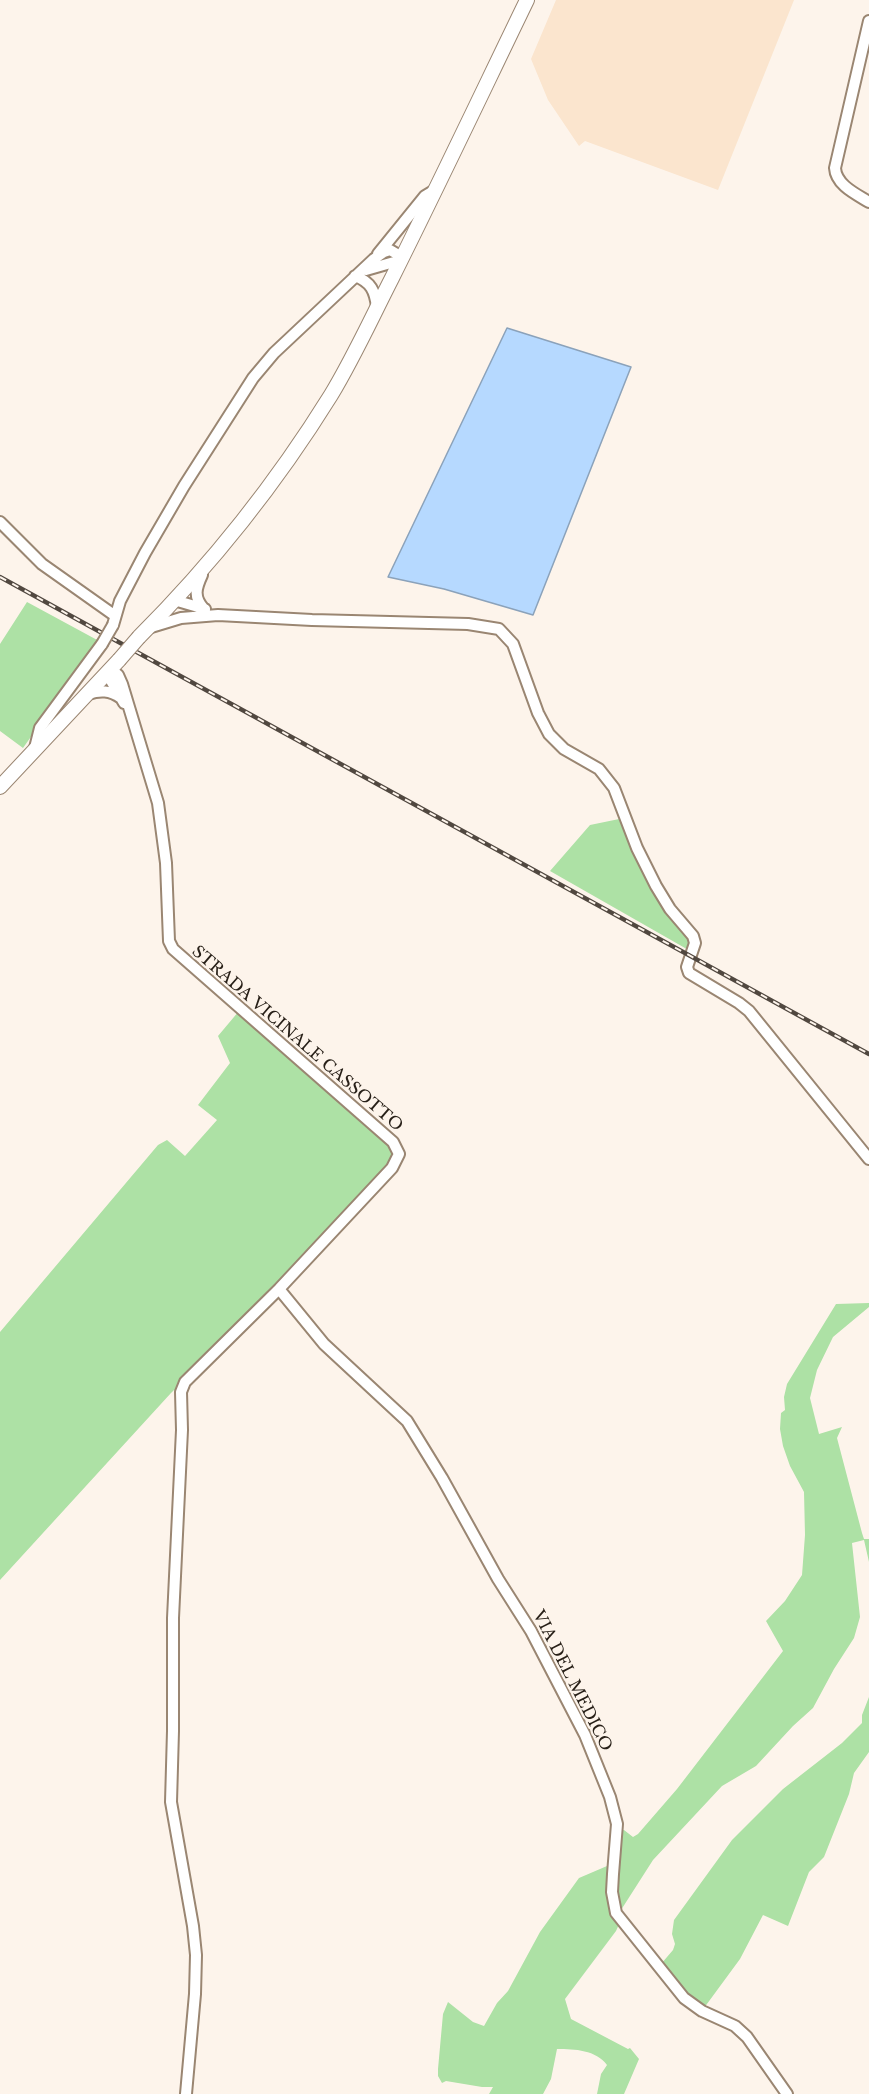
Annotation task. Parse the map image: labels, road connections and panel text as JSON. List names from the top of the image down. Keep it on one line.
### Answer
{"streets":{"street":["STRADA VICINALE CASSOTTO","VIA DEL MEDICO"]},"crossings":[["STRADA VICINALE CASSOTTO","VIA DEL MEDICO"]]}
